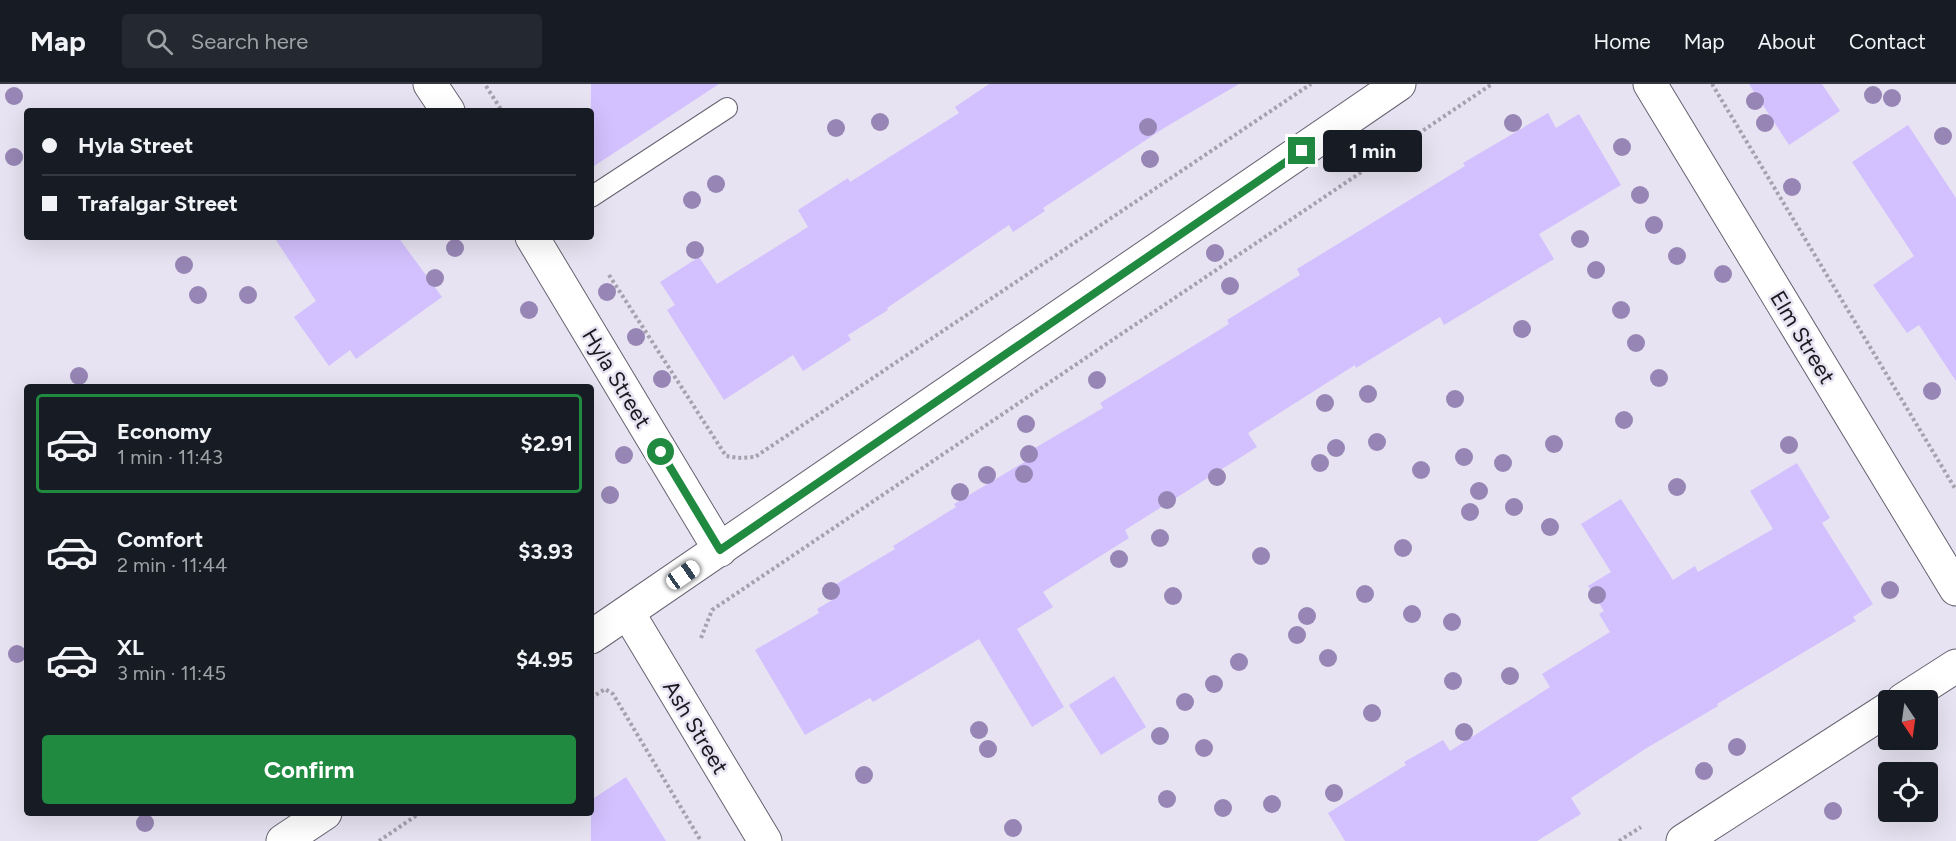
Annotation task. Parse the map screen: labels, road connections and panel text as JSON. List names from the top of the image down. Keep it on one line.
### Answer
{"streets":{"street":["Elm Street","Hyla Street","Ash Street"]},"north":"bottom","page":{"header":"Map","search":"Search here","nav":["Home","Map","About","Contact"],"banner":["Hyla Street","Trafalgar Street"],"bubble":"1 min","list":[{"name":"Economy","note":"1 min · 11:43","value":"$2.91"},{"name":"Comfort","note":"2 min · 11:44","value":"$3.93"},{"name":"XL","note":"3 min · 11:45","value":"$4.95"}],"buttons":"Confirm"}}
